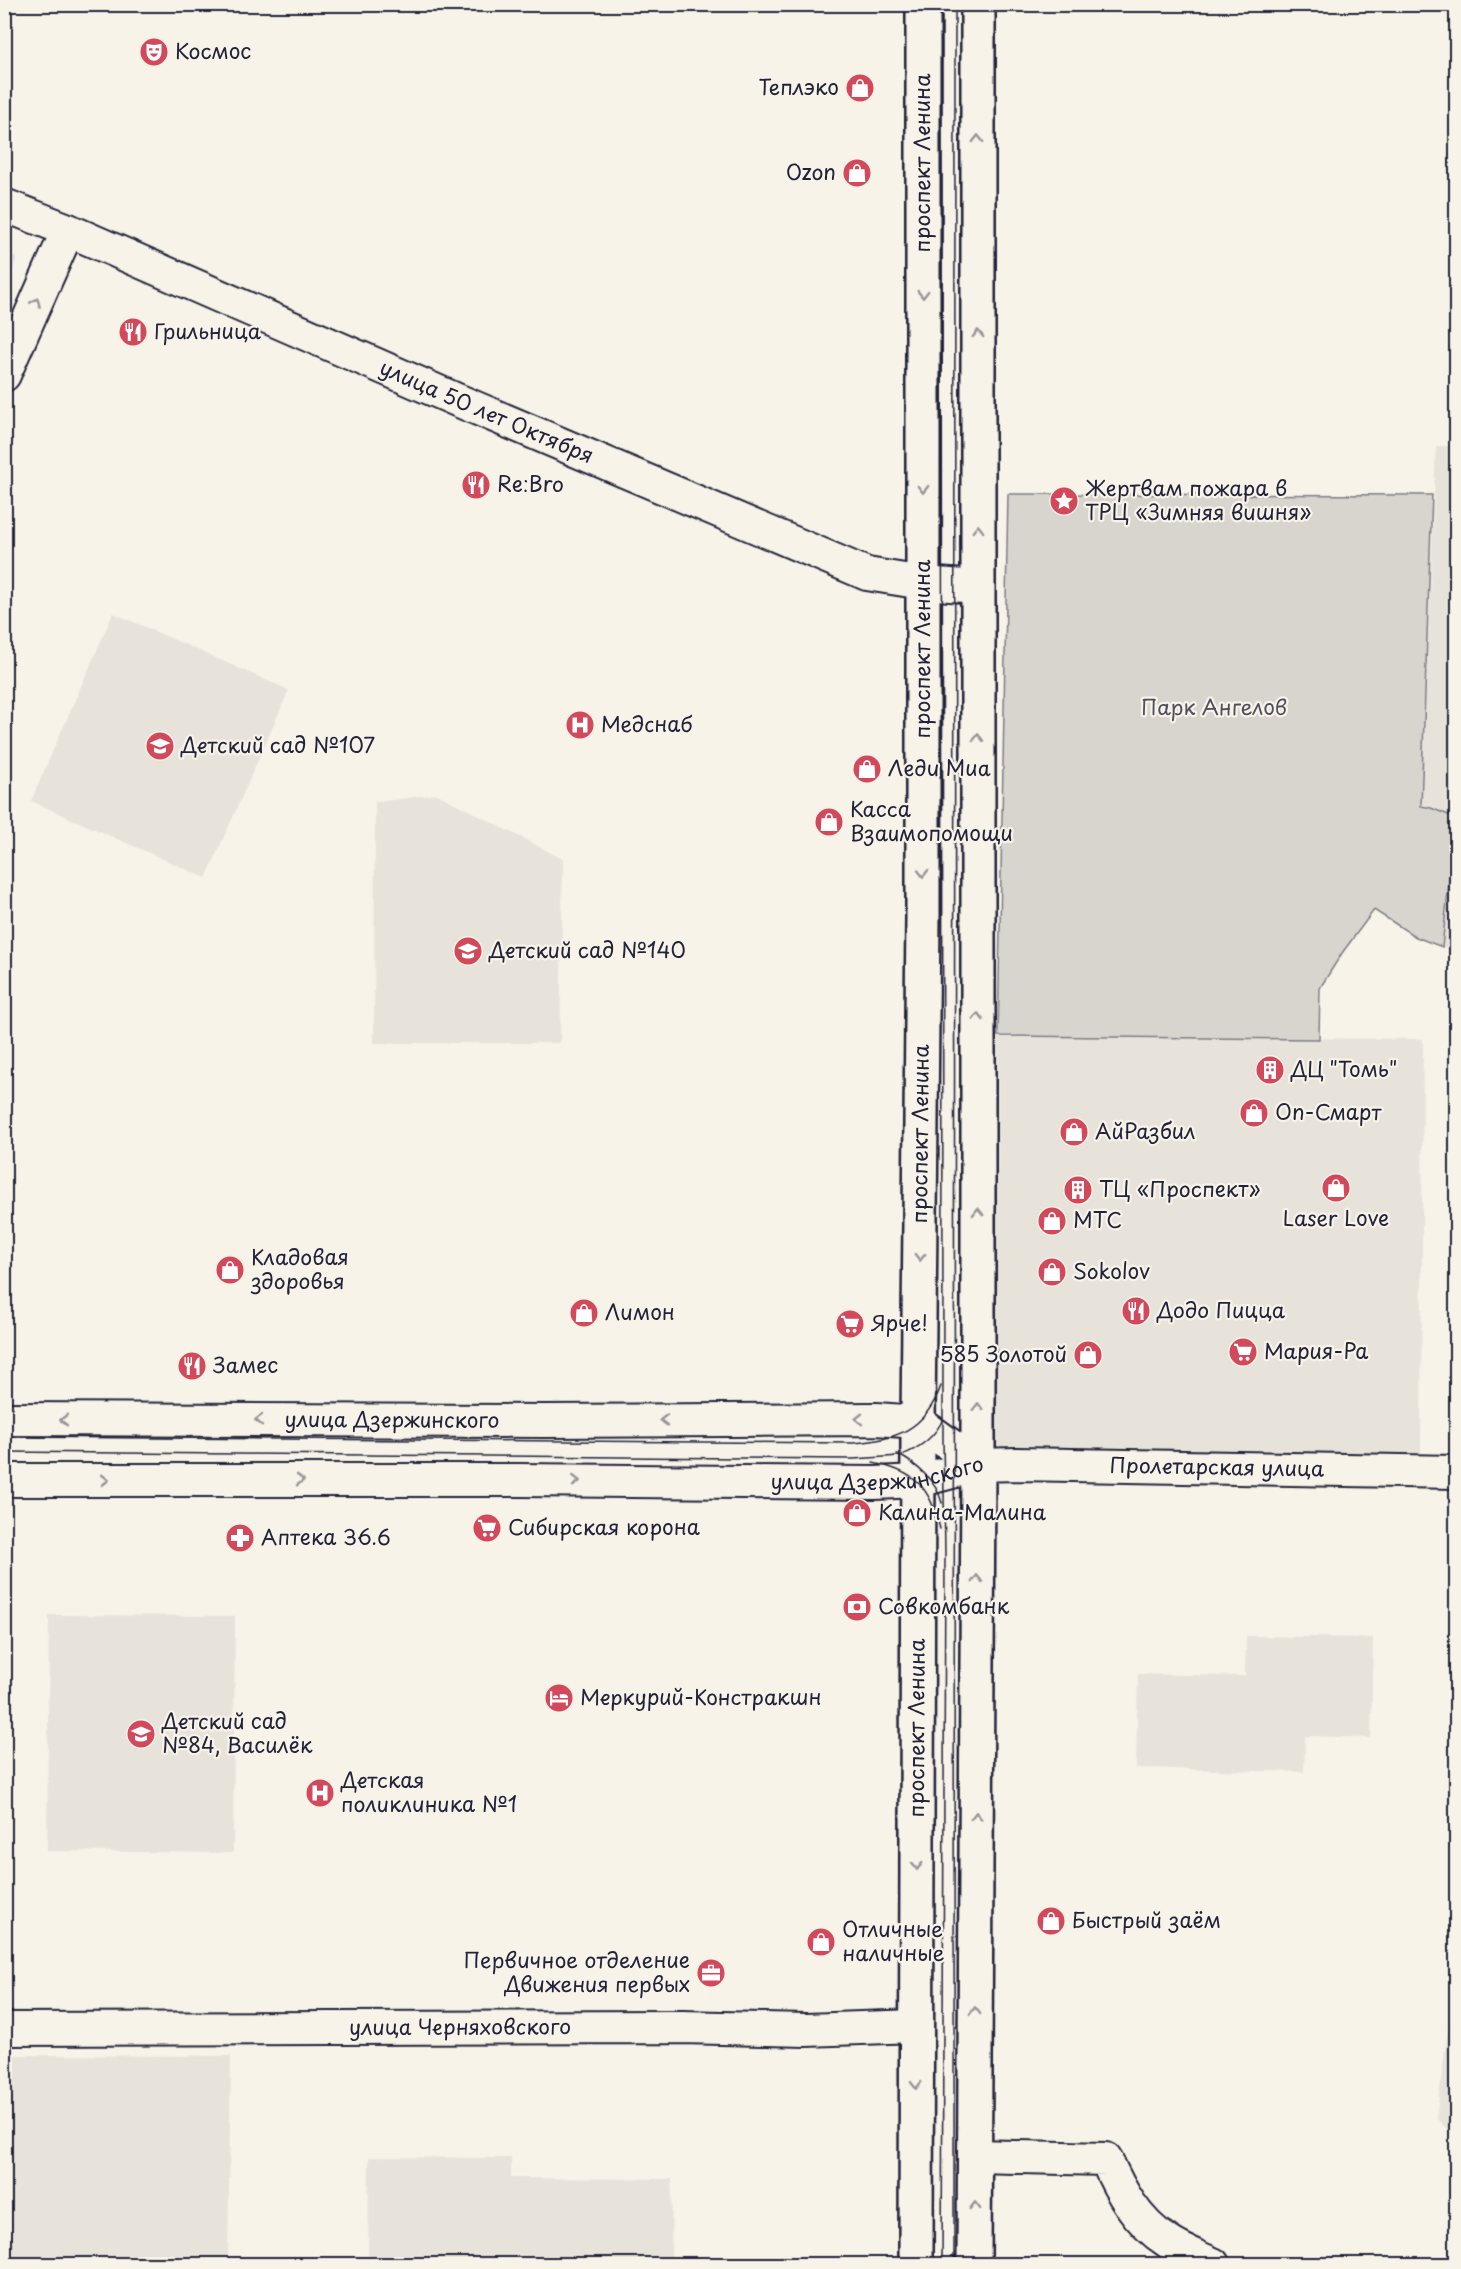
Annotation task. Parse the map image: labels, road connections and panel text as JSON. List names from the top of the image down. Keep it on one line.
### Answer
{"streets":{"main road":["проспект Ленина"],"street":["улица 50 лет Октября","улица Дзержинского","Пролетарская улица","улица Черняховского"]},"crossings":[["проспект Ленина","улица 50 лет Октября"],["проспект Ленина","улица Дзержинского"],["проспект Ленина","улица Черняховского"],["улица Дзержинского","Пролетарская улица"]],"parks":["Парк Ангелов"],"places":{"theatre":["Космос"],"shop":["Теплэко","Ozon","Леди Миа","Касса Взаимопомощи","On-Смарт","АйРазбил","Laser Love","МТС","Кладовая здоровья","Sokolov","Лимон","585 Золотой","Калина-Малина","Быстрый заём","Отличные наличные"],"restaurant":["Грильница","Re:Bro","Додо Пицца","Замес"],"place":["Жертвам пожара в ТРЦ «Зимняя вишня»"],"hospital":["Медснаб","Детская поликлиника №1"],"school or university":["Детский сад №107","Детский сад №140","Детский сад №84, Василёк"],"building":["ДЦ \"Томь\"","ТЦ «Проспект»"],"supermarket":["Ярче!","Мария-Ра","Сибирская корона"],"pharmacy":["Аптека 36.6"],"bank":["Совкомбанк"],"hotel":["Меркурий-Констракшн"],"office":["Первичное отделение Движения первых"]}}
